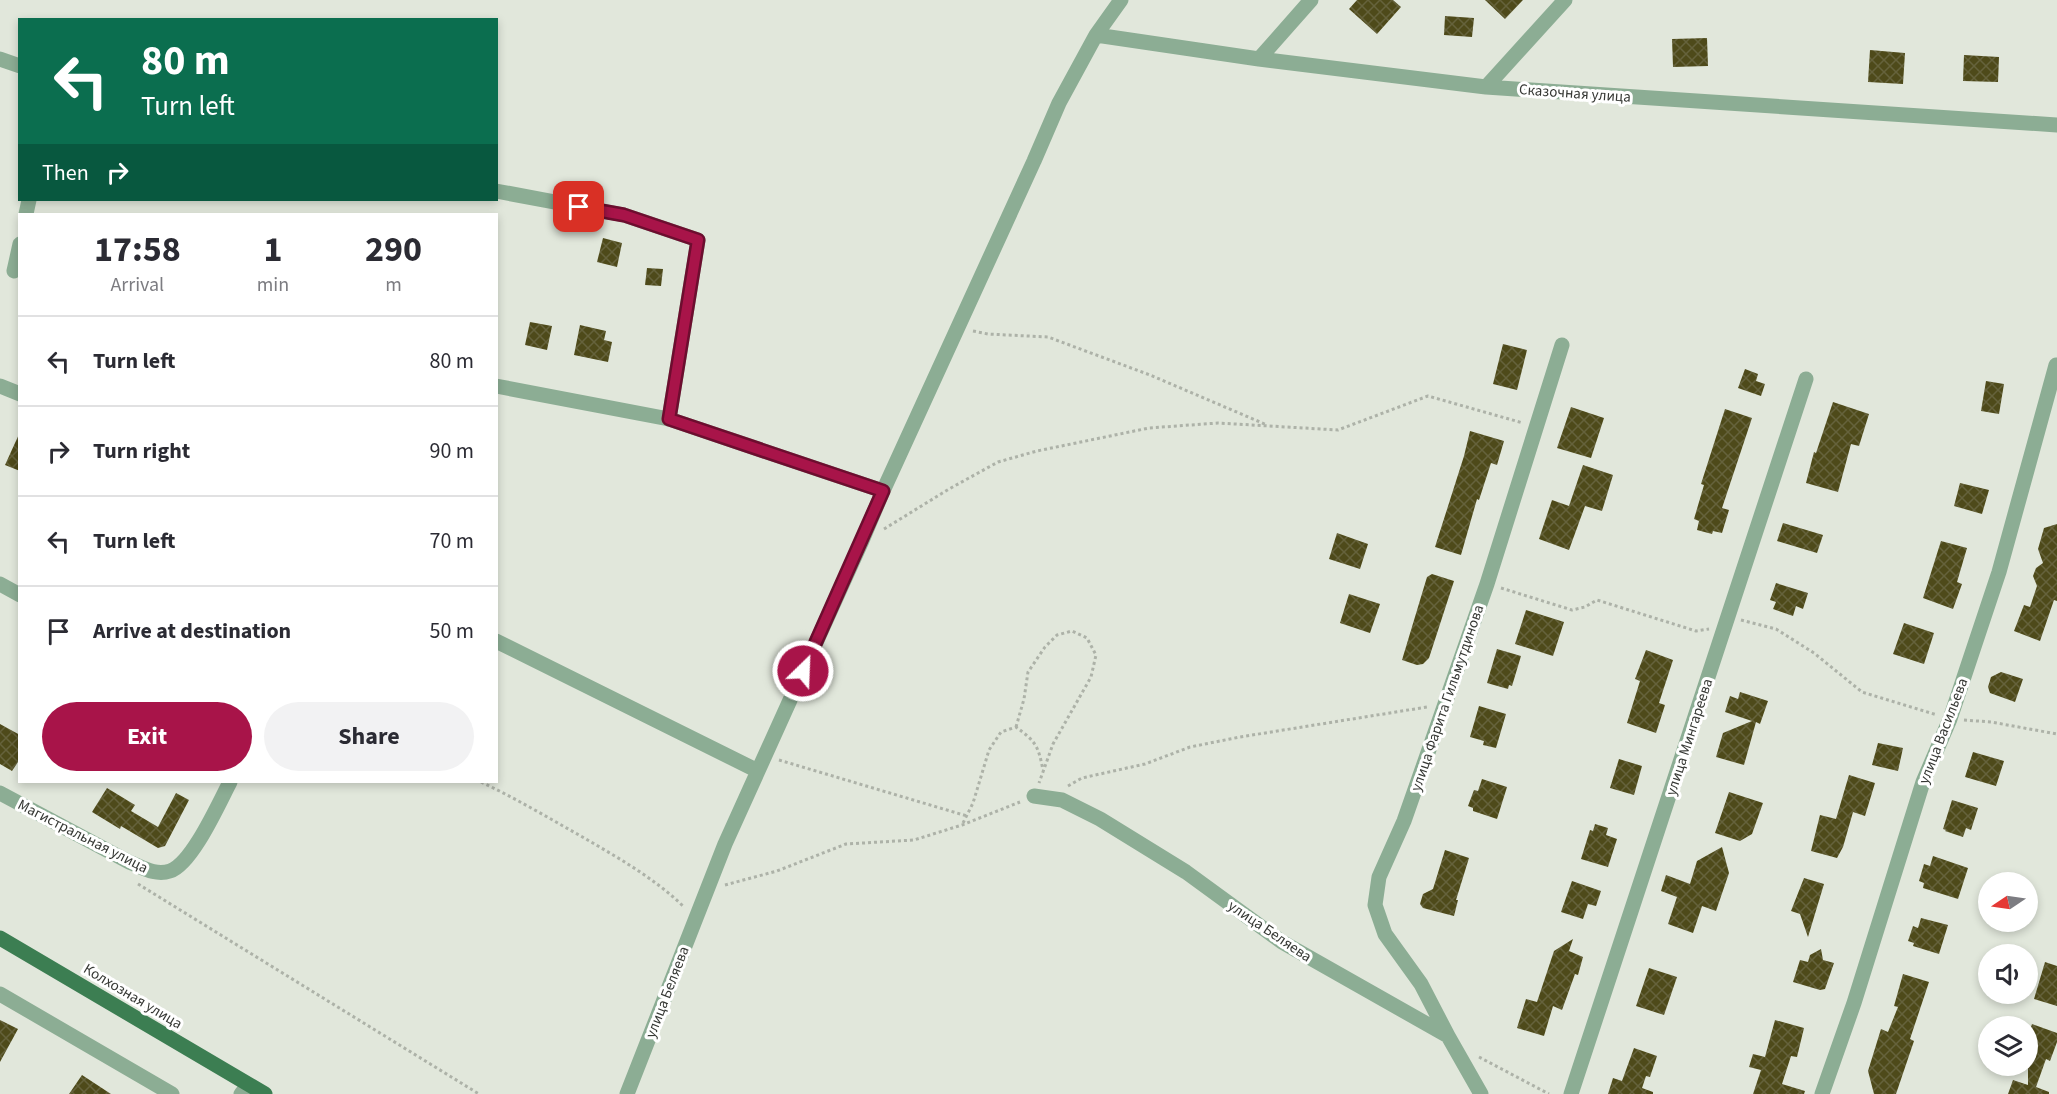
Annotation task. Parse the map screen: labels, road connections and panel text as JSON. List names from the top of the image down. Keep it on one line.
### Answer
{"streets":{"main road":["Колхозная улица"],"street":["Сказочная улица","улица Фарита Гильмутдинова","улица Васильева","улица Мингареева","Магистральная улица","улица Беляева"]},"crossings":[["Сказочная улица","улица Беляева"],["улица Фарита Гильмутдинова","улица Беляева"]],"north":"left","page":{"turn":["80 m","Turn left"],"then":"Then","eta":["17:58","Arrival","1","min","290","m"],"list":[{"name":"Turn left","value":"80 m"},{"name":"Turn right","value":"90 m"},{"name":"Turn left","value":"70 m"},{"name":"Arrive at destination","value":"50 m"}],"buttons":["Exit","Share"]}}
